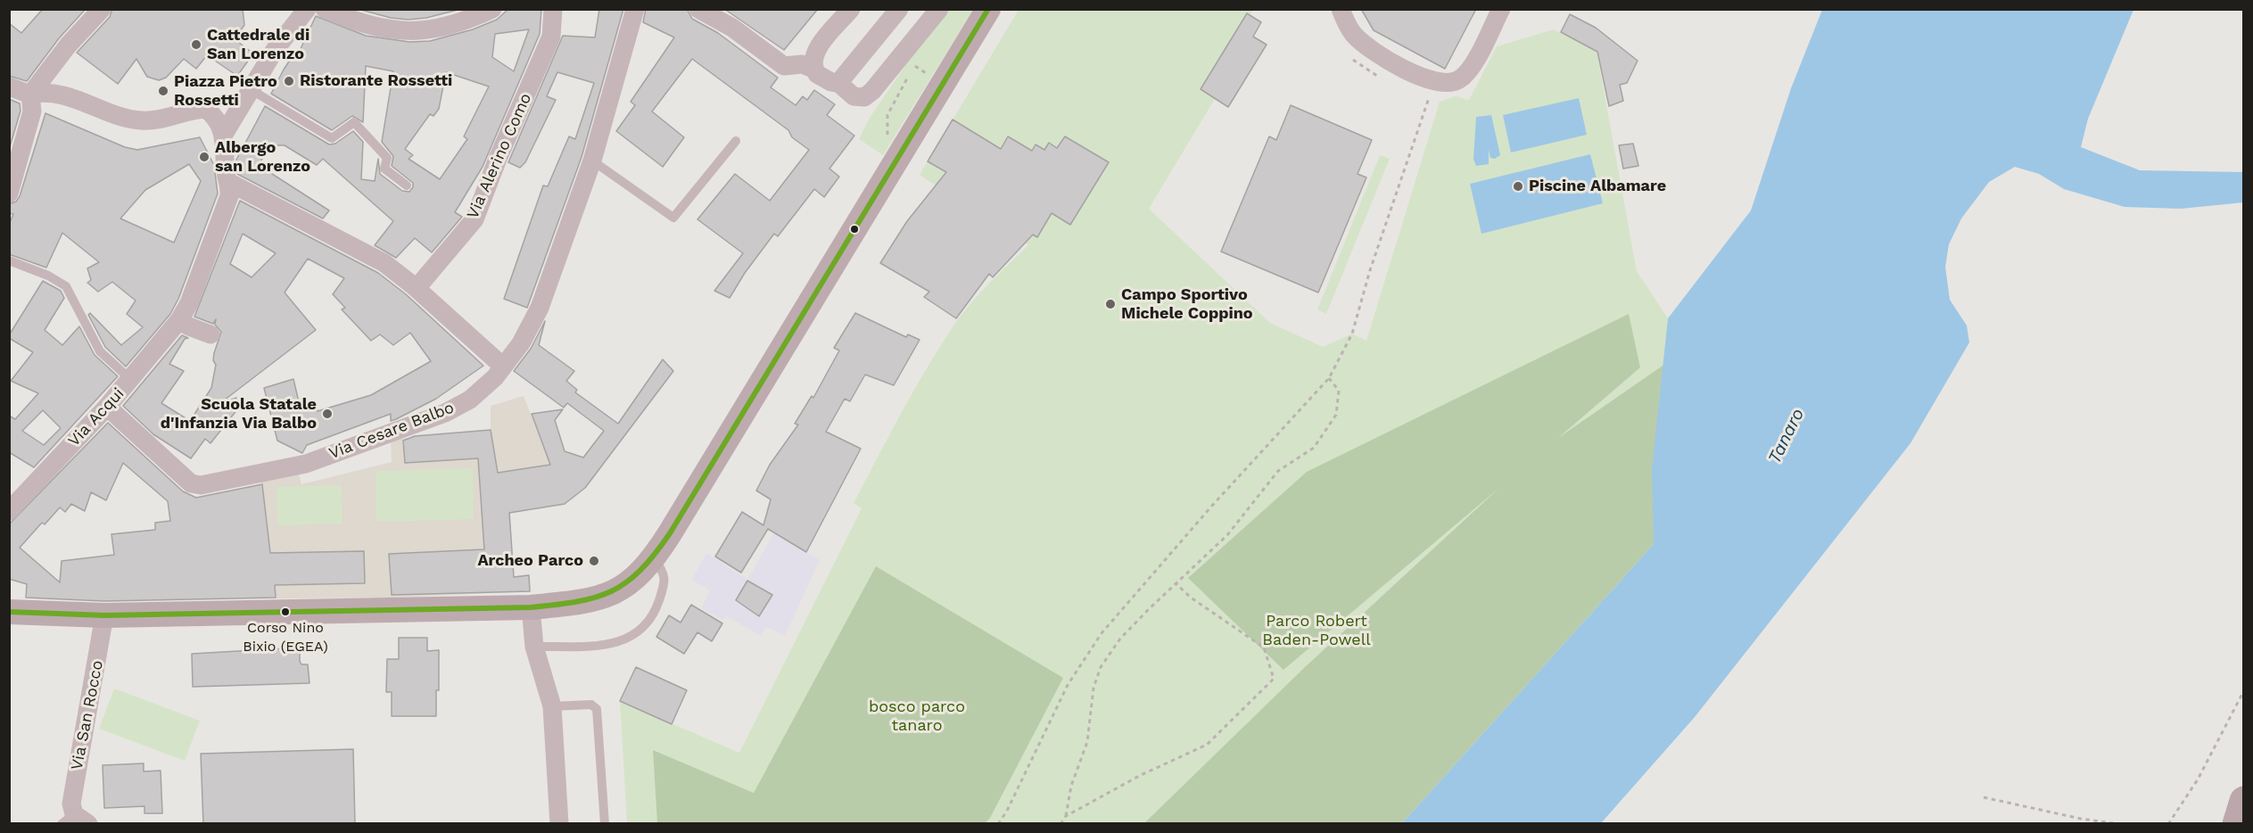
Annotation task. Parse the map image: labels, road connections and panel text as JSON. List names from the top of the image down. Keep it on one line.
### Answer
{"streets":{"street":["Via Alerino Como","Via Acqui","Via Cesare Balbo","Via San Rocco"]},"crossings":[["Via Acqui","Via Cesare Balbo"]],"water":["Tanaro"],"parks":["Parco Robert Baden-Powell","bosco parco tanaro"],"places":["Cattedrale di San Lorenzo","Ristorante Rossetti","Piazza Pietro Rossetti","Albergo san Lorenzo","Piscine Albamare","Campo Sportivo Michele Coppino","Scuola Statale d'Infanzia Via Balbo","Archeo Parco","Corso Nino Bixio (EGEA)"]}
